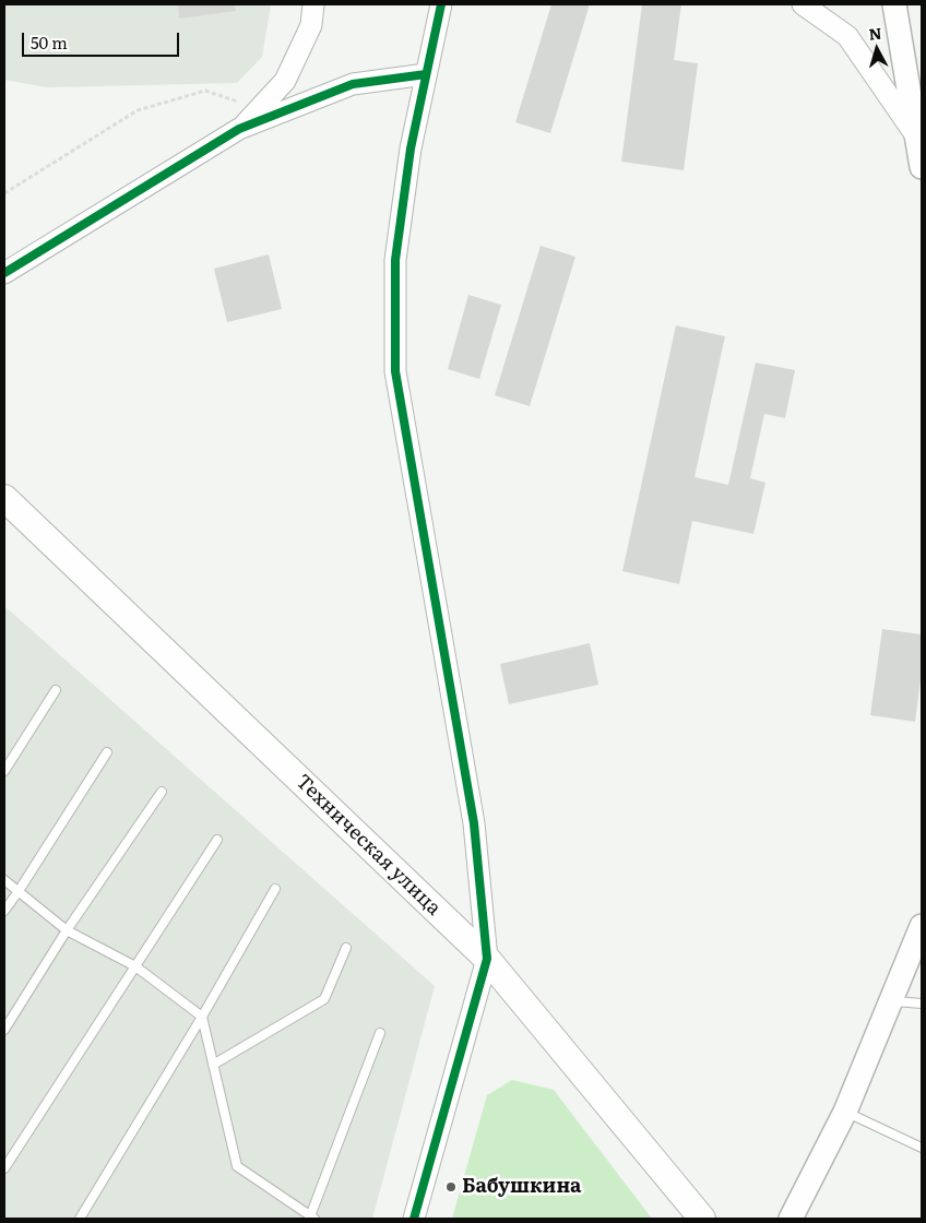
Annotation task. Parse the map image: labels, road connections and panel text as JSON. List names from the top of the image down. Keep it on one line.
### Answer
{"streets":{"main road":["Техническая улица"]},"places":["Бабушкина"],"scale_bar":"50 m","north":"top"}
